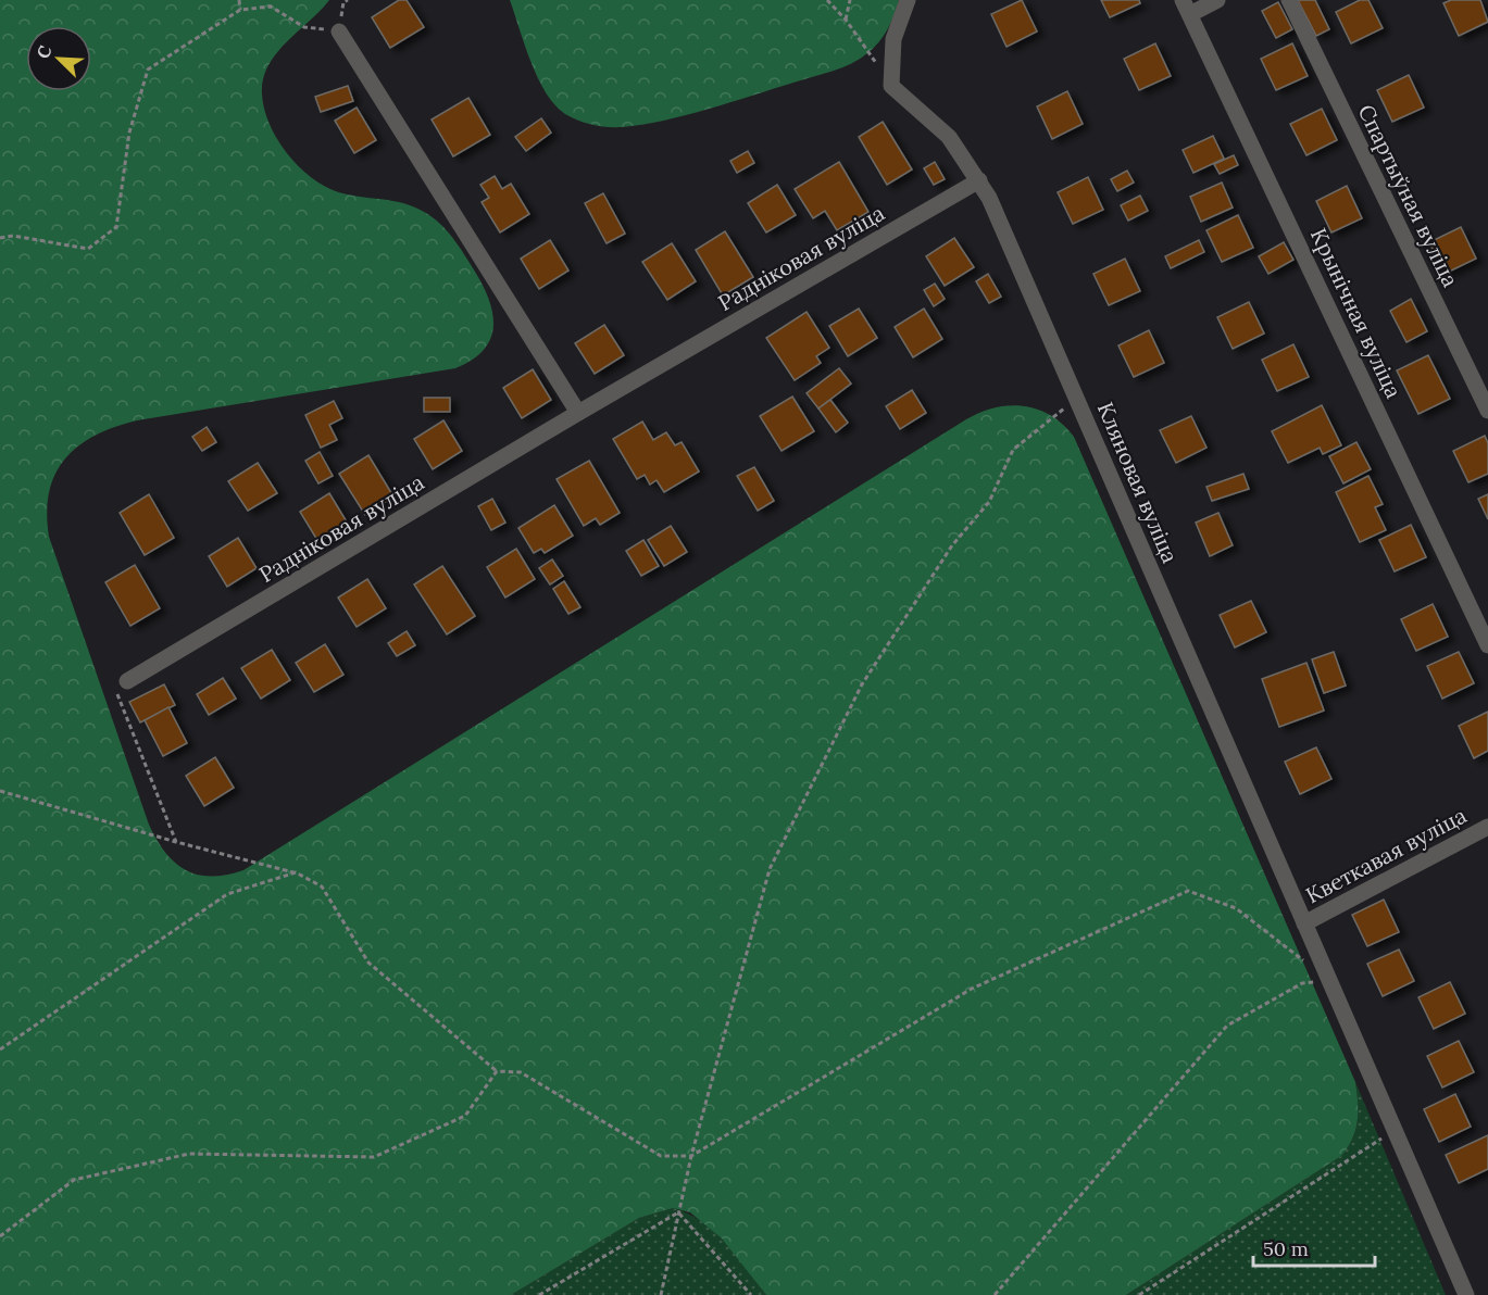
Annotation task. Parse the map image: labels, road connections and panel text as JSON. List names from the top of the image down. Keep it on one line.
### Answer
{"streets":{"street":["Спартыўная вуліца","Радніковая вуліца","Крынічная вуліца","Кляновая вуліца","Кветкавая вуліца"]},"crossings":[["Радніковая вуліца","Кляновая вуліца"],["Кляновая вуліца","Кветкавая вуліца"]],"scale_bar":"50 m","north":"top left"}
